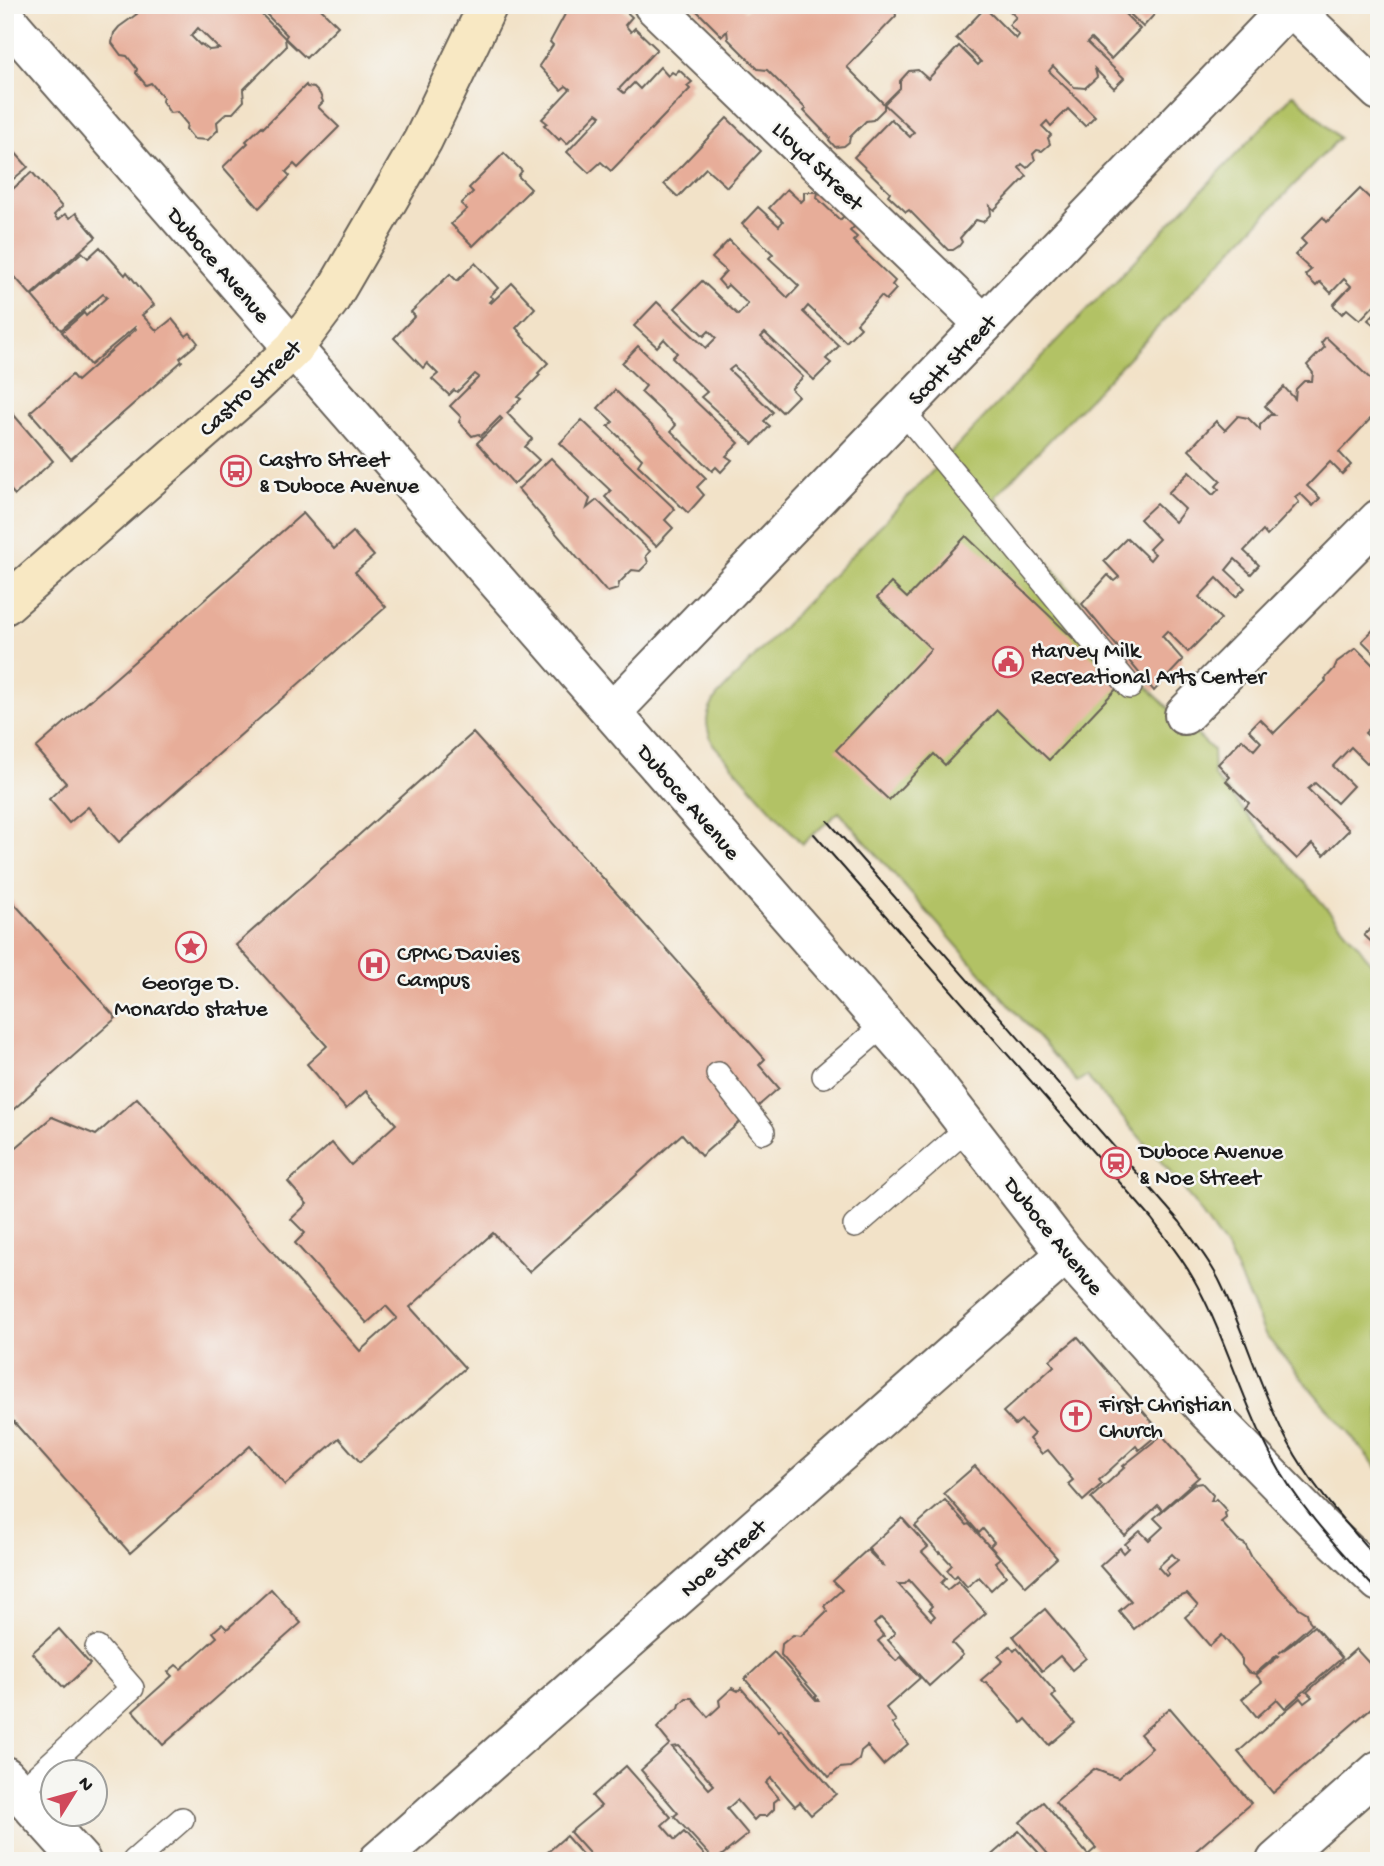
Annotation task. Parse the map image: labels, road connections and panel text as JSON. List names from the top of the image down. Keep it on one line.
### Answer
{"streets":{"main road":["Castro Street"],"street":["Lloyd Street","Duboce Avenue","Scott Street","Noe Street"]},"crossings":[["Lloyd Street","Scott Street"],["Duboce Avenue","Scott Street"],["Duboce Avenue","Castro Street"],["Duboce Avenue","Noe Street"]],"places":{"bus stop":["Castro Street & Duboce Avenue"],"public building":["Harvey Milk Recreational Arts Center"],"place":["George D. Monardo statue"],"hospital":["CPMC Davies Campus"],"station":["Duboce Avenue & Noe Street"],"church":["First Christian Church"]},"north":"top right"}
